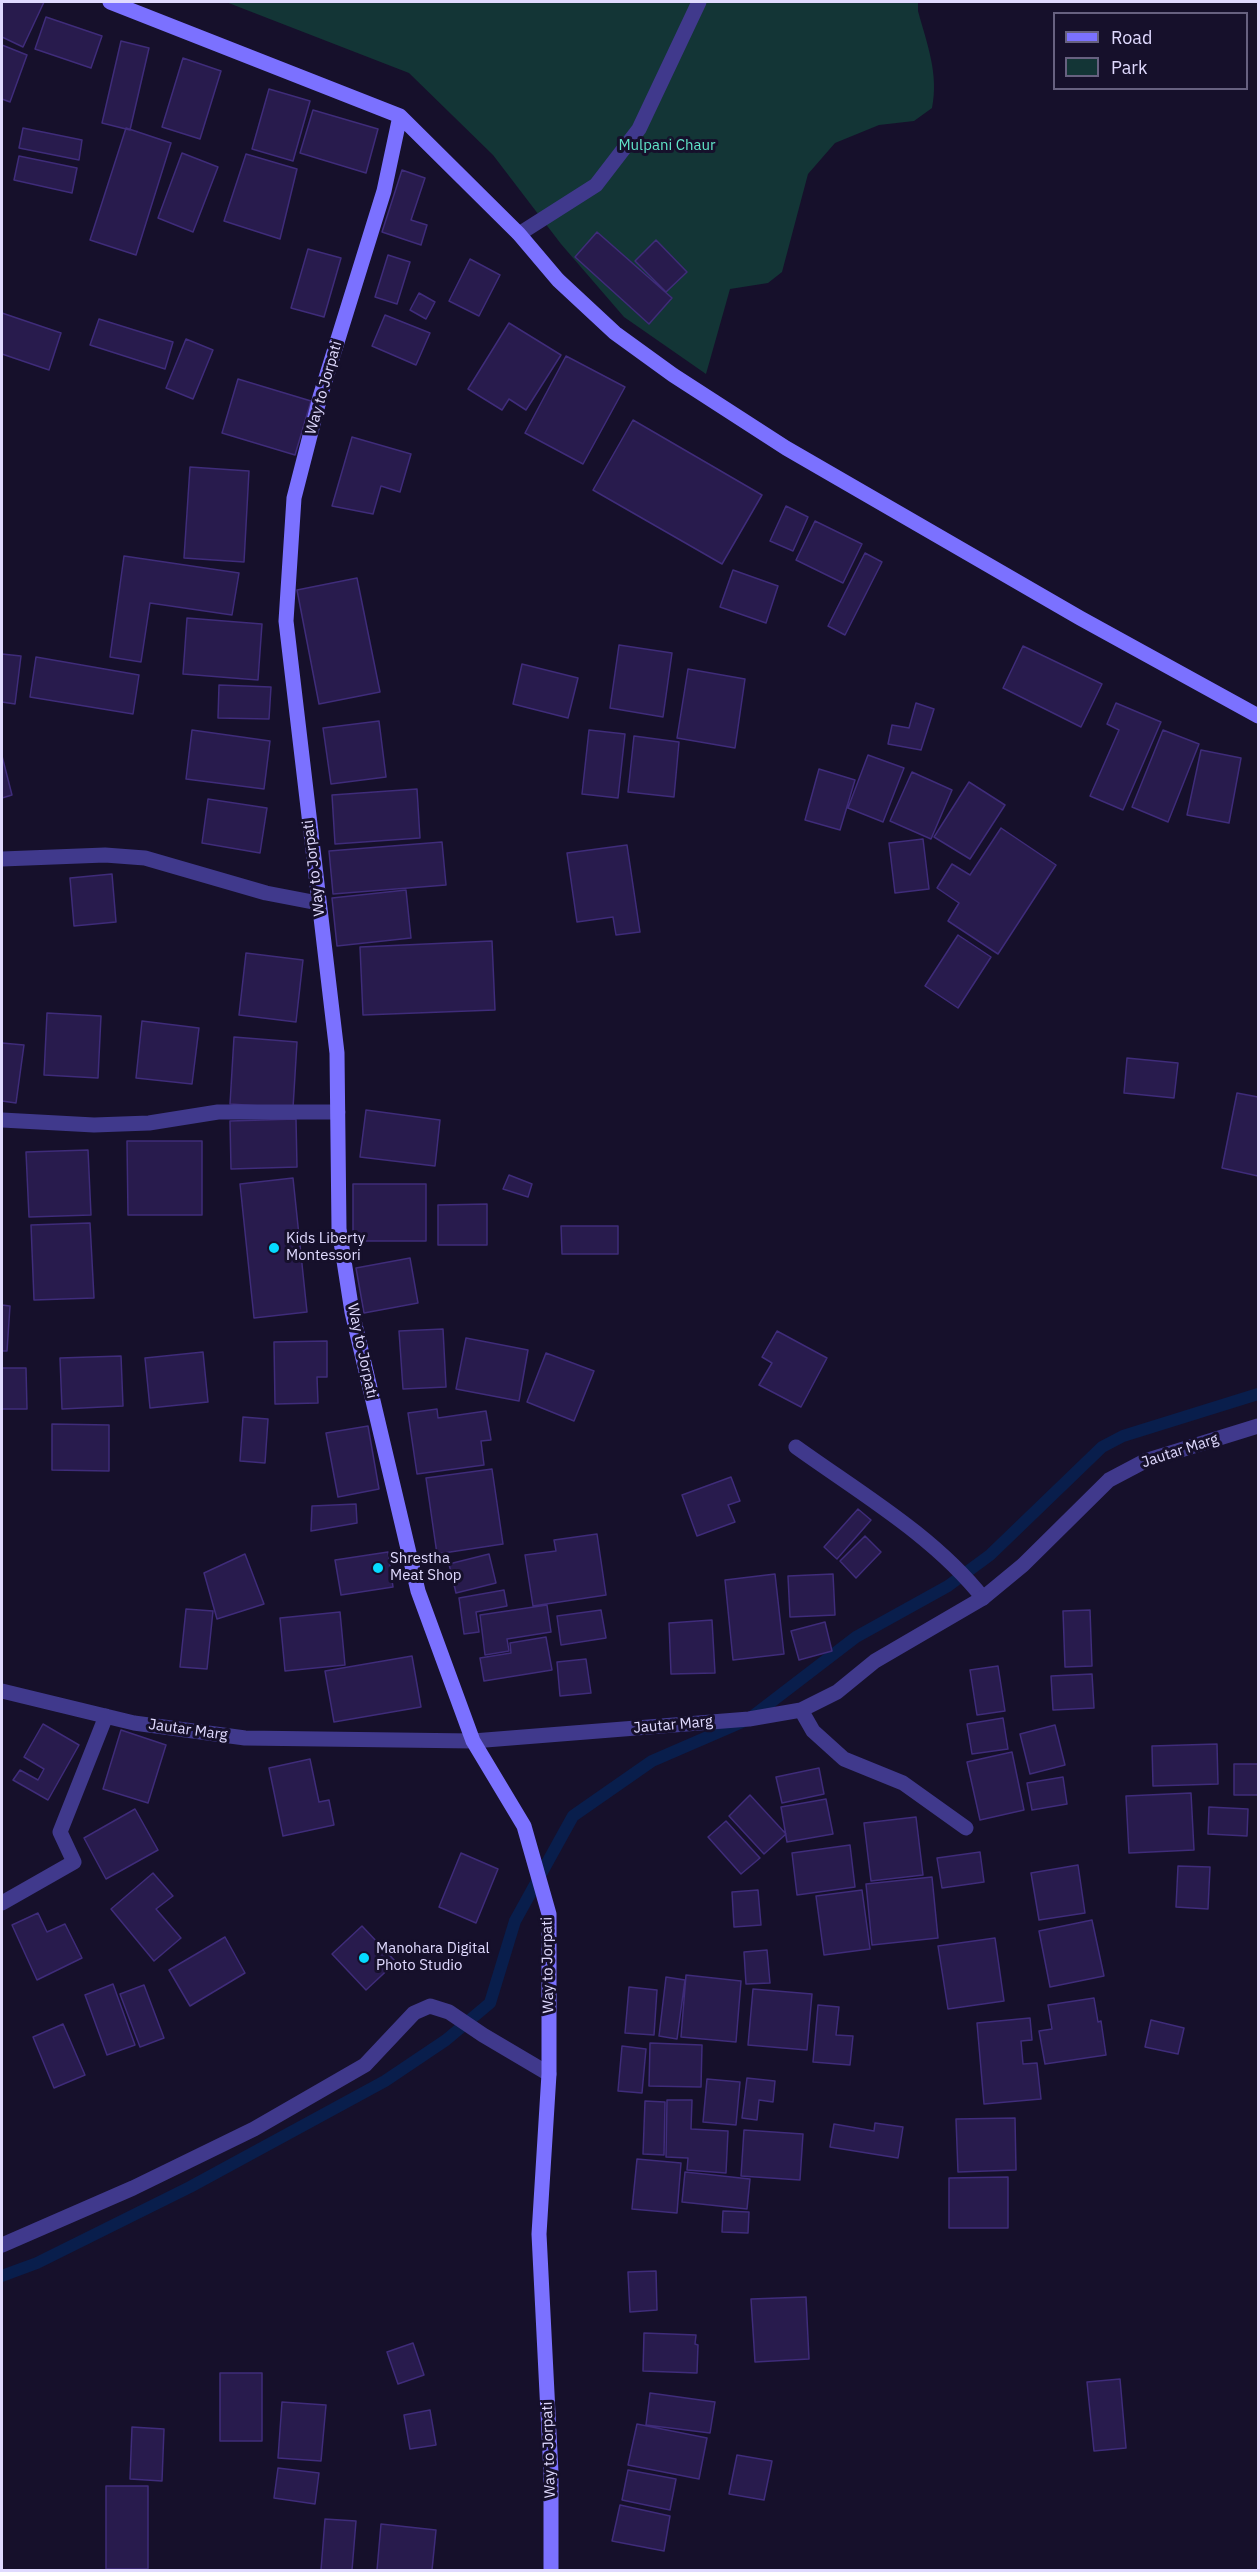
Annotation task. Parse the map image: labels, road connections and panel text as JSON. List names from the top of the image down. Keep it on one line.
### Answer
{"streets":{"street":["Way to Jorpati","Jautar Marg"]},"crossings":[["Way to Jorpati","Jautar Marg"]],"parks":["Mulpani Chaur"],"places":["Kids Liberty Montessori","Shrestha Meat Shop","Manohara Digital Photo Studio"],"legend":["Road","Park"]}
